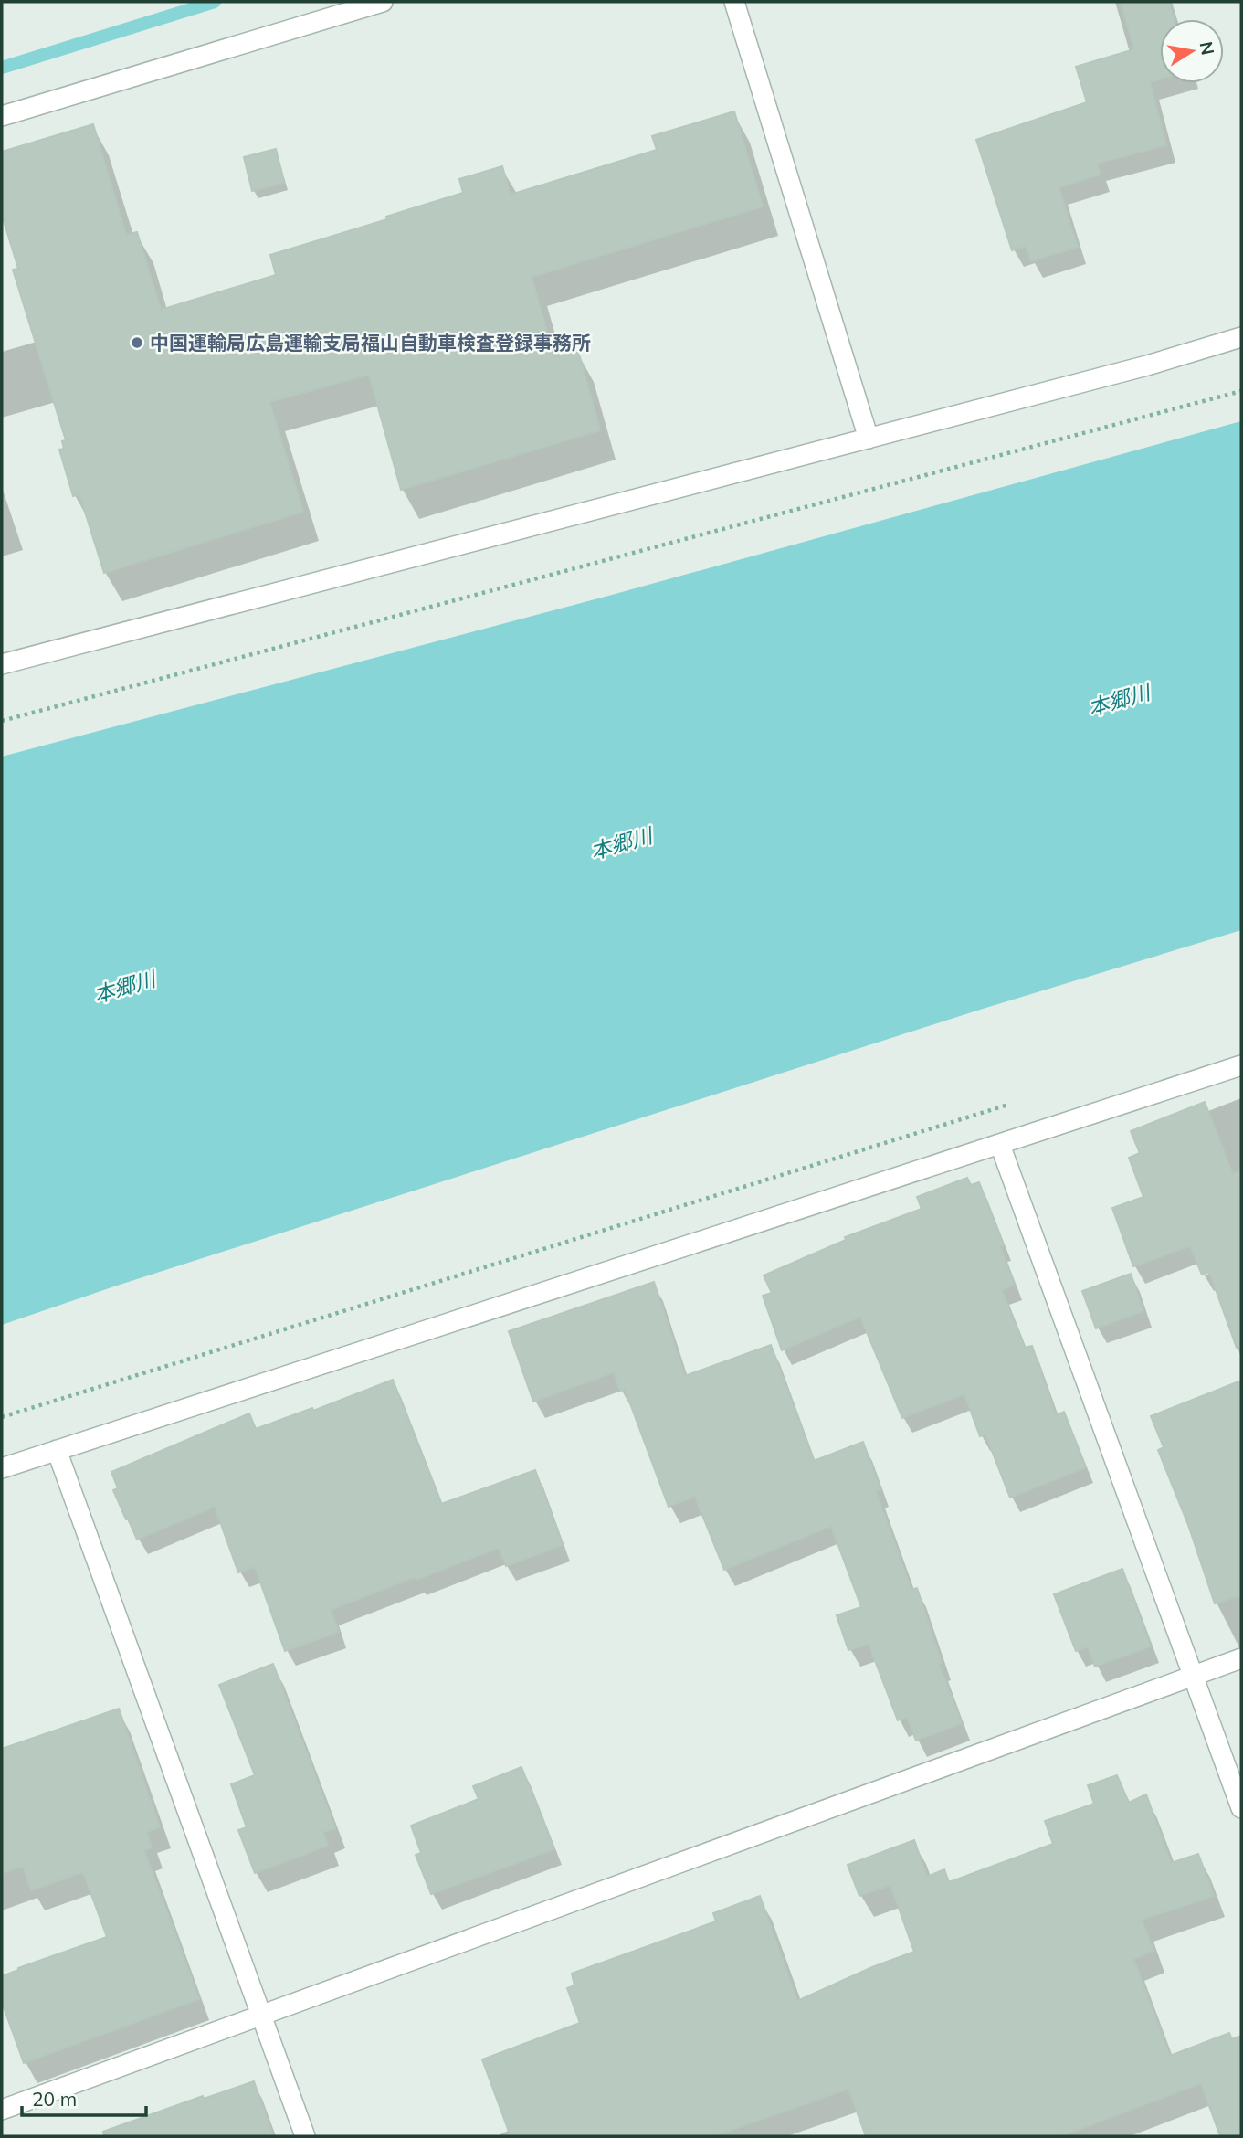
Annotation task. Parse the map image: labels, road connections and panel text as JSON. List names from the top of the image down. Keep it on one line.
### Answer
{"water":["本郷川"],"places":["中国運輸局広島運輸支局福山自動車検査登録事務所"],"scale_bar":"20 m","north":"right"}
